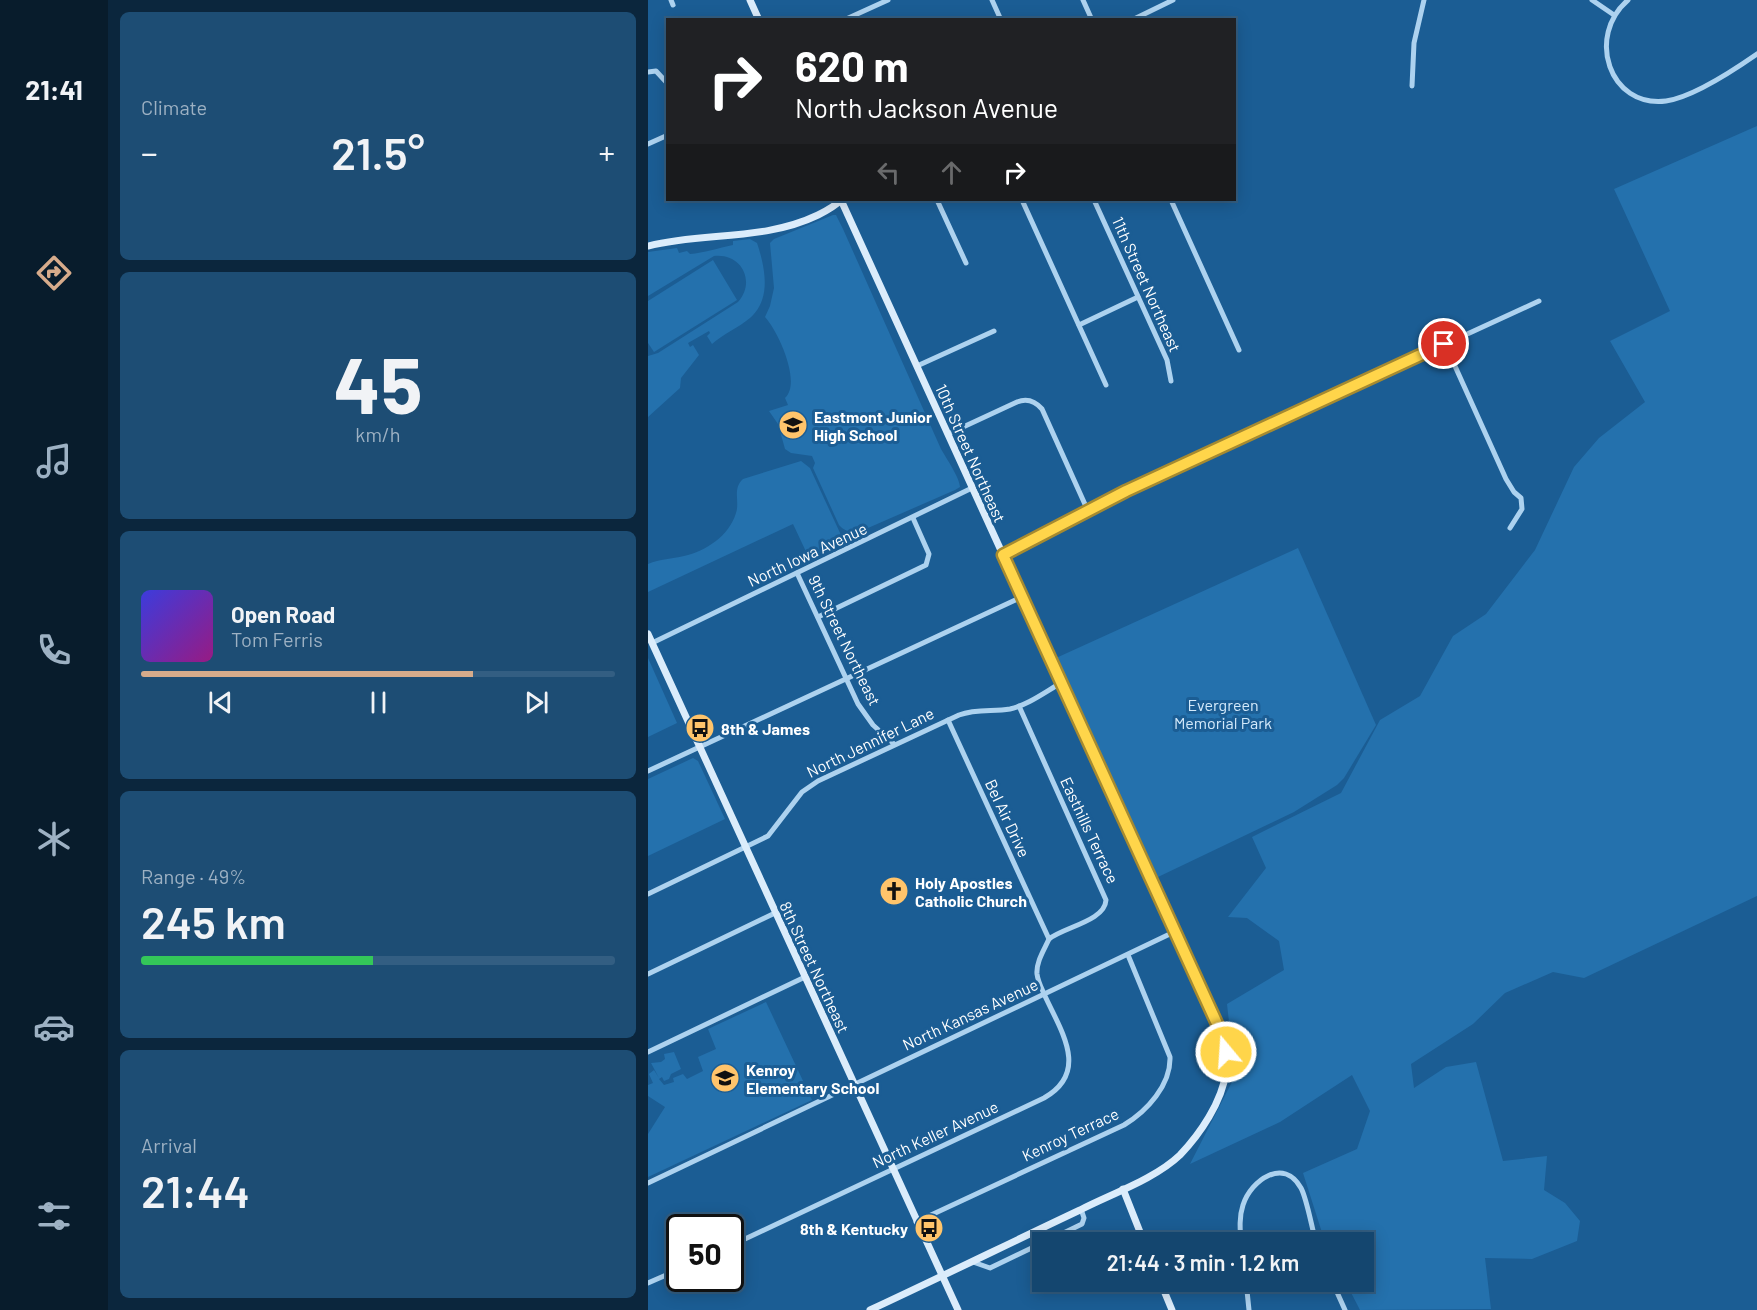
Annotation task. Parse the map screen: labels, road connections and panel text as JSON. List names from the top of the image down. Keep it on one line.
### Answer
{"streets":{"main road":["10th Street Northeast","8th Street Northeast"],"street":["11th Street Northeast","North Iowa Avenue","9th Street Northeast","North Jennifer Lane","Bel Air Drive","Easthills Terrace","North Kansas Avenue","North Keller Avenue","Kenroy Terrace"]},"crossings":[["10th Street Northeast","North Iowa Avenue"],["10th Street Northeast","North Jennifer Lane"],["10th Street Northeast","8th Street Northeast"],["10th Street Northeast","North Kansas Avenue"],["North Iowa Avenue","9th Street Northeast"],["North Iowa Avenue","8th Street Northeast"],["9th Street Northeast","North Jennifer Lane"],["North Jennifer Lane","Bel Air Drive"],["North Jennifer Lane","Easthills Terrace"],["North Jennifer Lane","8th Street Northeast"],["Bel Air Drive","Easthills Terrace"],["8th Street Northeast","North Kansas Avenue"],["8th Street Northeast","North Keller Avenue"],["8th Street Northeast","Kenroy Terrace"],["North Kansas Avenue","North Keller Avenue"],["North Kansas Avenue","Kenroy Terrace"]],"parks":["Evergreen Memorial Park"],"places":{"school or university":["Eastmont Junior High School","Kenroy Elementary School"],"bus stop":["8th & James","8th & Kentucky"],"church":["Holy Apostles Catholic Church"]},"page":{"tabs":"21:41","tile":["Climate",["45","km/h"],["Range · 49%","245 km"],["Arrival","21:44"]],"turn":["620 m","North Jackson Avenue"],"heat":["−","21.5°","+"],"song":["Open Road","Tom Ferris"],"limit":"50","trip":"21:44 · 3 min · 1.2 km"}}
